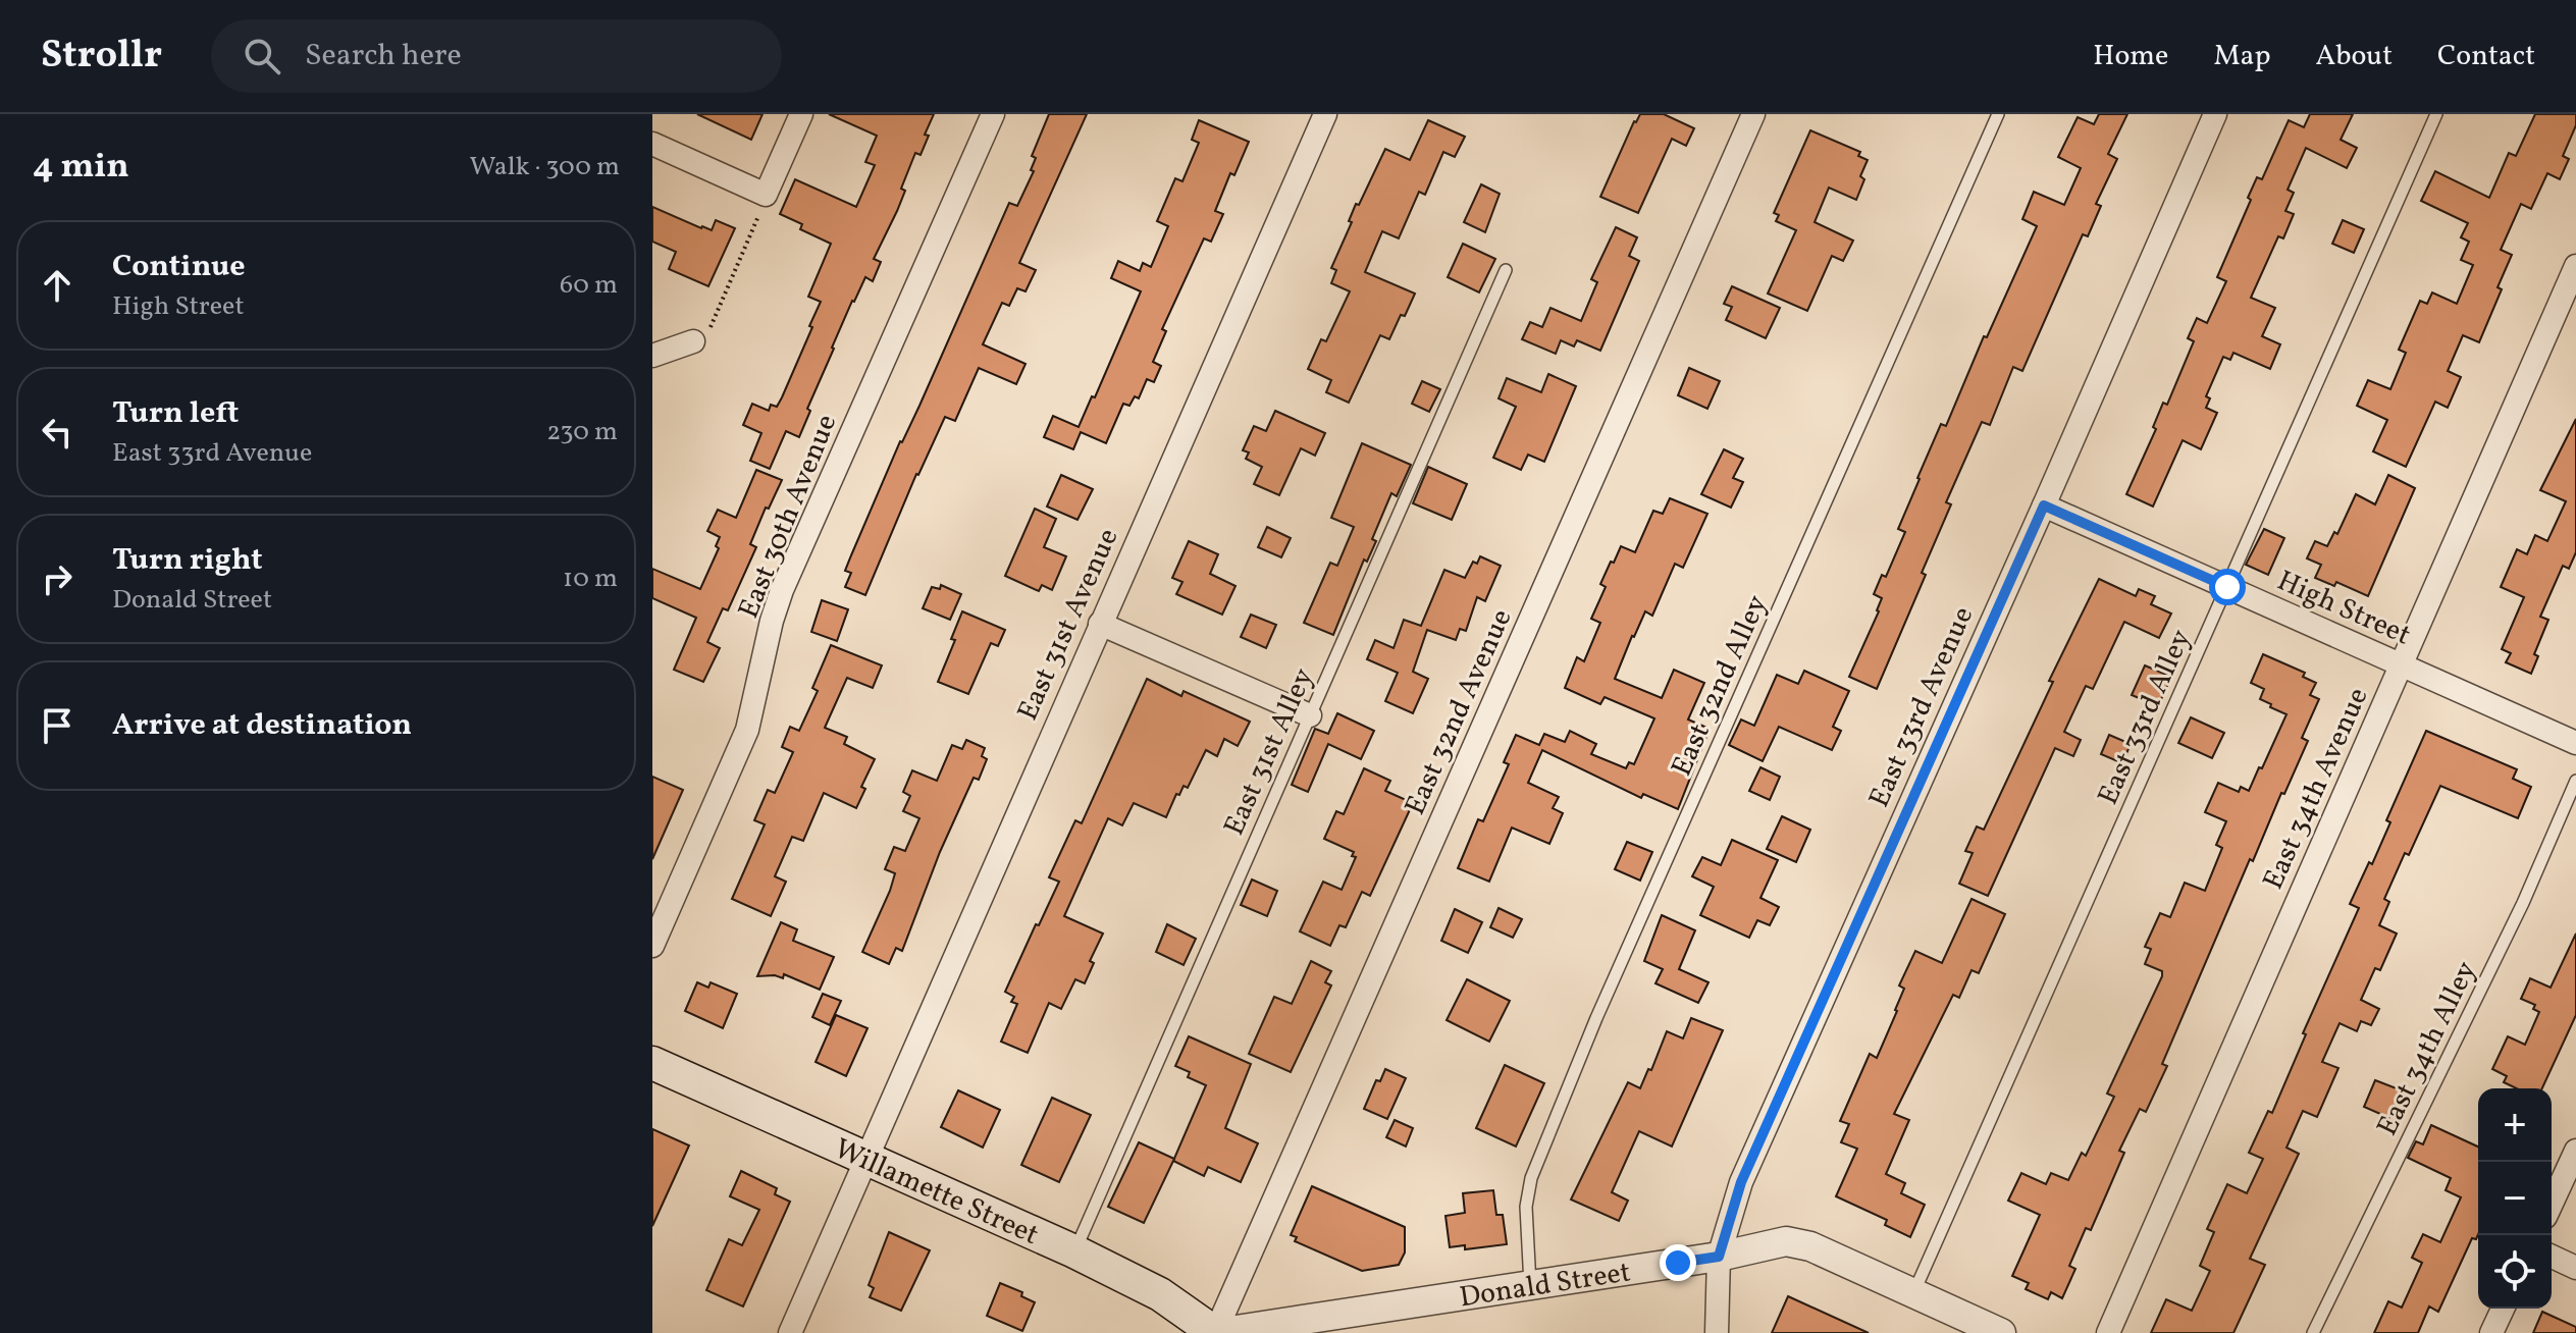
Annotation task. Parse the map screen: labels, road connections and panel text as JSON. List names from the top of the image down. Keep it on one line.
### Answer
{"streets":{"main road":["Willamette Street"],"street":["East 30th Avenue","High Street","East 31st Avenue","East 33rd Avenue","East 32nd Avenue","East 34th Avenue","Donald Street"],"lane":["East 32nd Alley","East 33rd Alley","East 31st Alley","East 34th Alley"]},"crossings":[["High Street","East 33rd Avenue"],["High Street","East 33rd Alley"],["High Street","East 34th Avenue"],["East 31st Avenue","Willamette Street"],["East 32nd Alley","Donald Street"],["East 33rd Avenue","Donald Street"],["East 32nd Avenue","Willamette Street"],["East 32nd Avenue","Donald Street"],["East 33rd Alley","Donald Street"],["East 31st Alley","Willamette Street"],["Willamette Street","Donald Street"]],"page":{"header":"Strollr","search":"Search here","nav":["Home","Map","About","Contact"],"heading":["4 min","Walk · 300 m"],"list":[["Continue","High Street","60 m"],["Turn left","East 33rd Avenue","230 m"],["Turn right","Donald Street","10 m"],"Arrive at destination"],"map_buttons":["+","−"]}}
